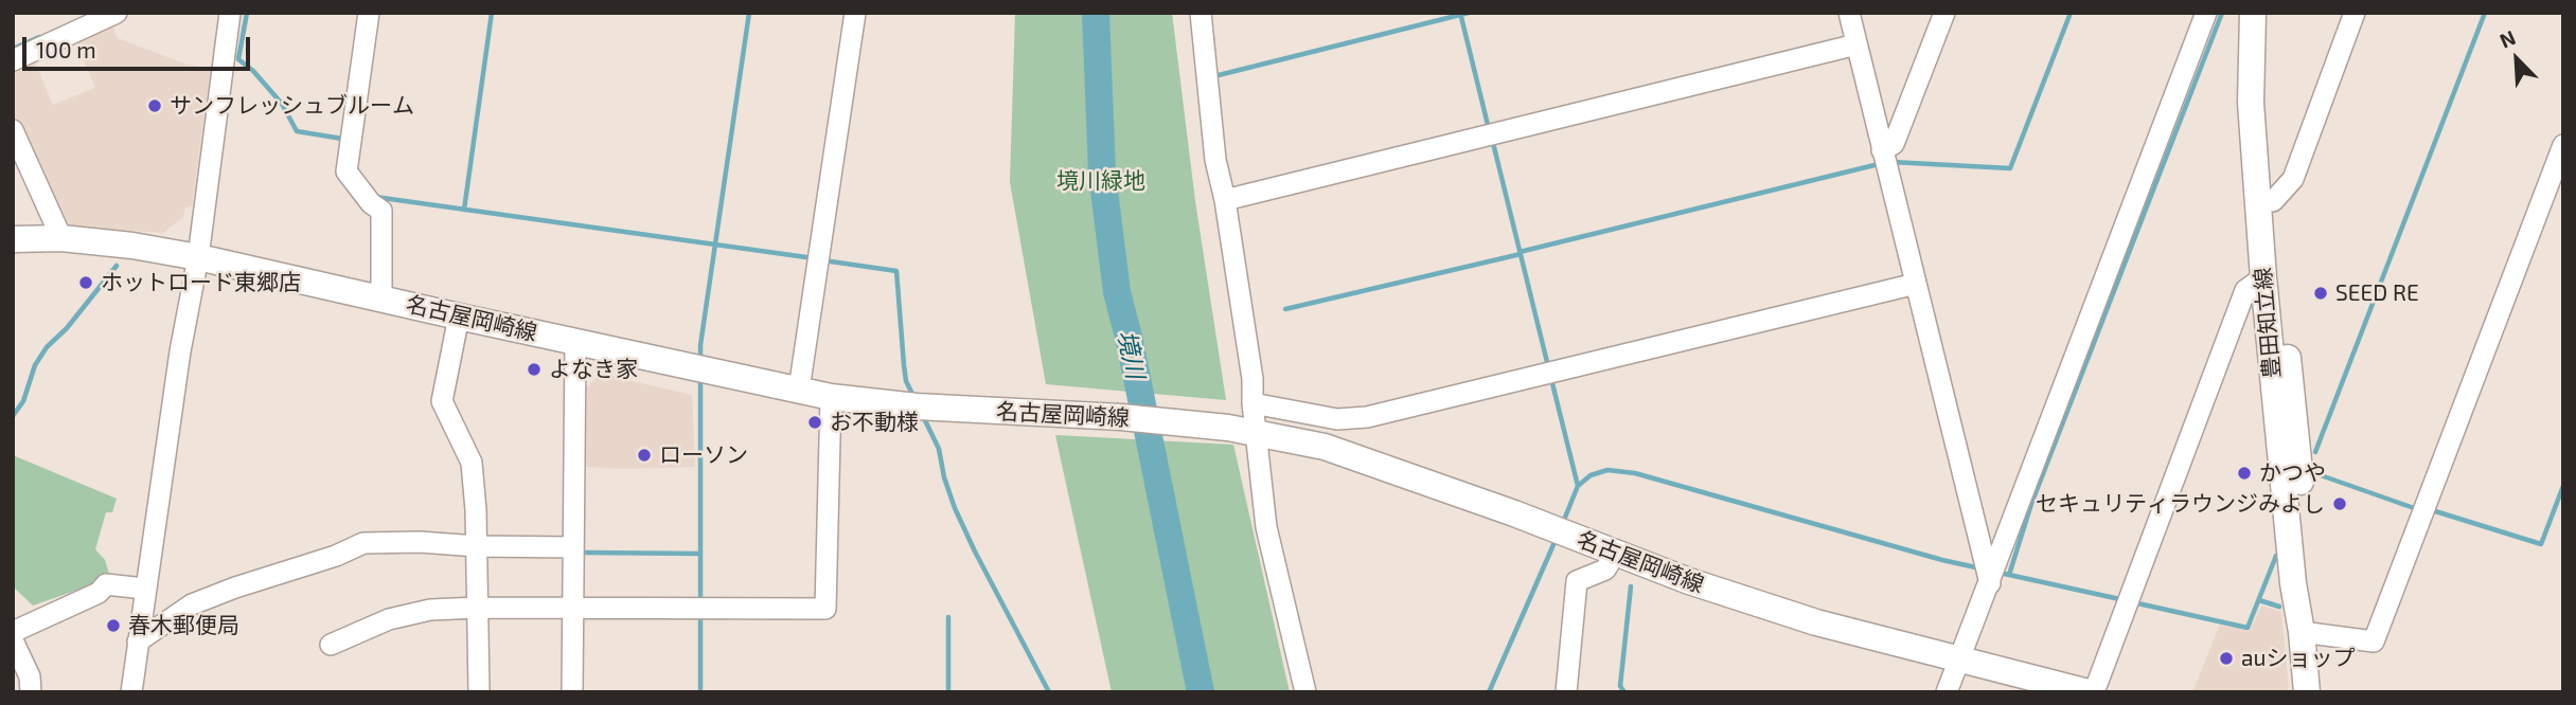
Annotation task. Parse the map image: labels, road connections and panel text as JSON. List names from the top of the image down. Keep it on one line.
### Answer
{"streets":{"main road":["名古屋岡崎線","豊田知立線"]},"water":["境川"],"parks":["境川緑地"],"places":["サンフレッシュブルーム","ホットロード東郷店","SEED RE","よなき家","お不動様","ローソン","かつや","セキュリティラウンジみよし","春木郵便局","auショップ"],"scale_bar":"100 m","north":"top left"}
